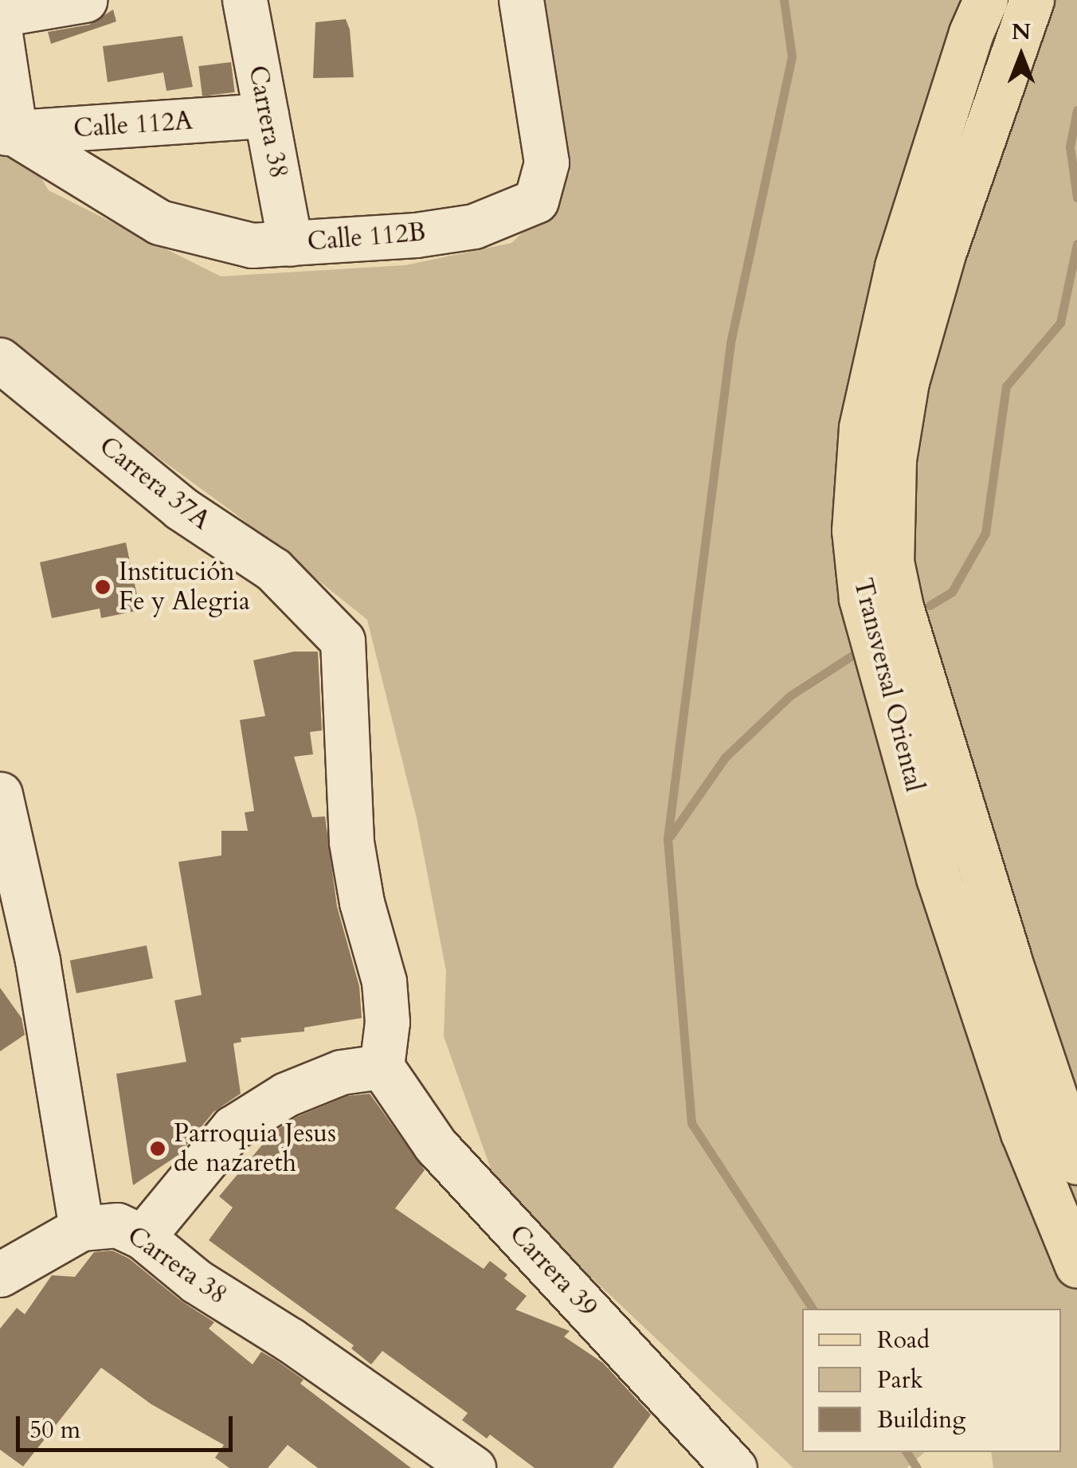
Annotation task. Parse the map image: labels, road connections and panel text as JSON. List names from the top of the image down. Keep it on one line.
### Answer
{"streets":{"main road":["Transversal Oriental"],"street":["Carrera 38","Calle 112A","Calle 112B","Carrera 37A","Carrera 39"]},"crossings":[["Carrera 38","Calle 112A"],["Carrera 38","Calle 112B"],["Calle 112A","Calle 112B"],["Carrera 37A","Carrera 39"]],"places":["Institución Fe y Alegria","Parroquia Jesus de nazareth"],"legend":["Road","Park","Building"],"scale_bar":"50 m","north":"top"}
